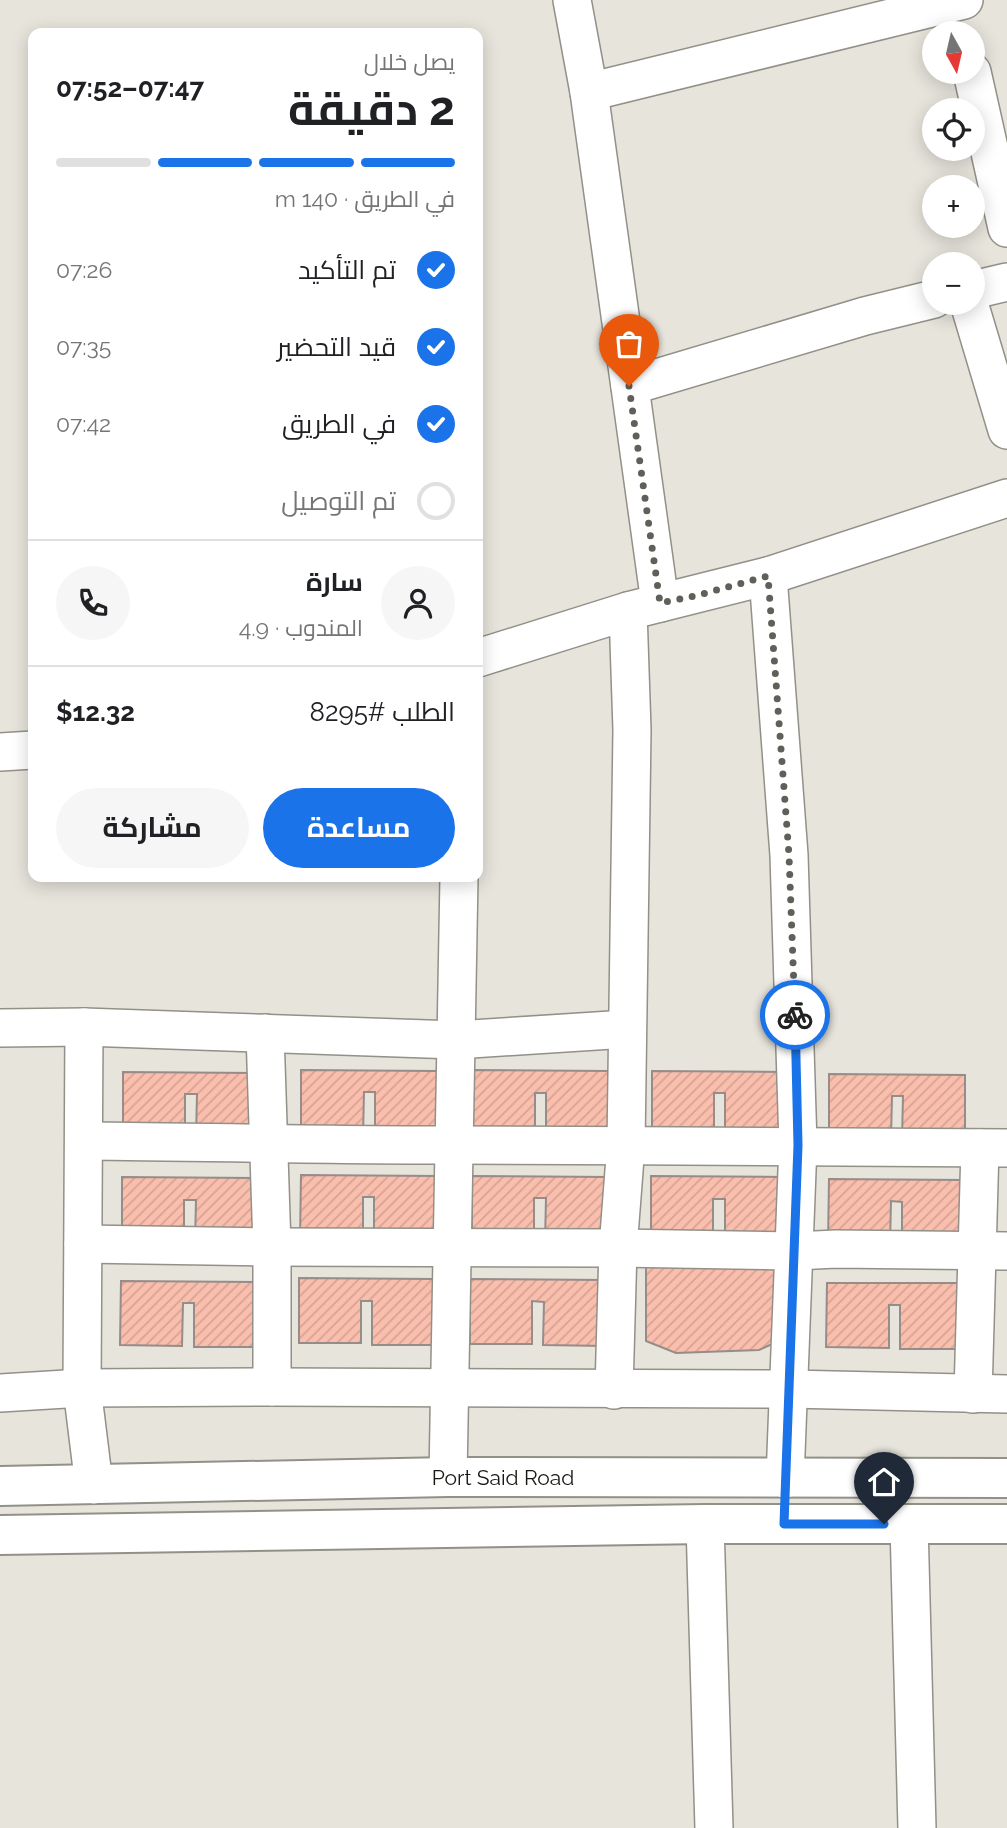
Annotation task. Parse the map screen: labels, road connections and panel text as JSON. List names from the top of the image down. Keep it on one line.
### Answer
{"streets":{"highway":["Port Said Road"]},"north":"bottom","page":{"map_buttons":["+","−"],"heading":["2 دقيقة","يصل خلال","07:47–07:52"],"panel":["سارة","المندوب · 4.9","الطلب #8295","$12.32"],"bar":"في الطريق · 140 m","list":[["تم التأكيد","07:26"],["قيد التحضير","07:35"],["في الطريق","07:42"],"تم التوصيل"],"buttons":["مساعدة","مشاركة"]}}
